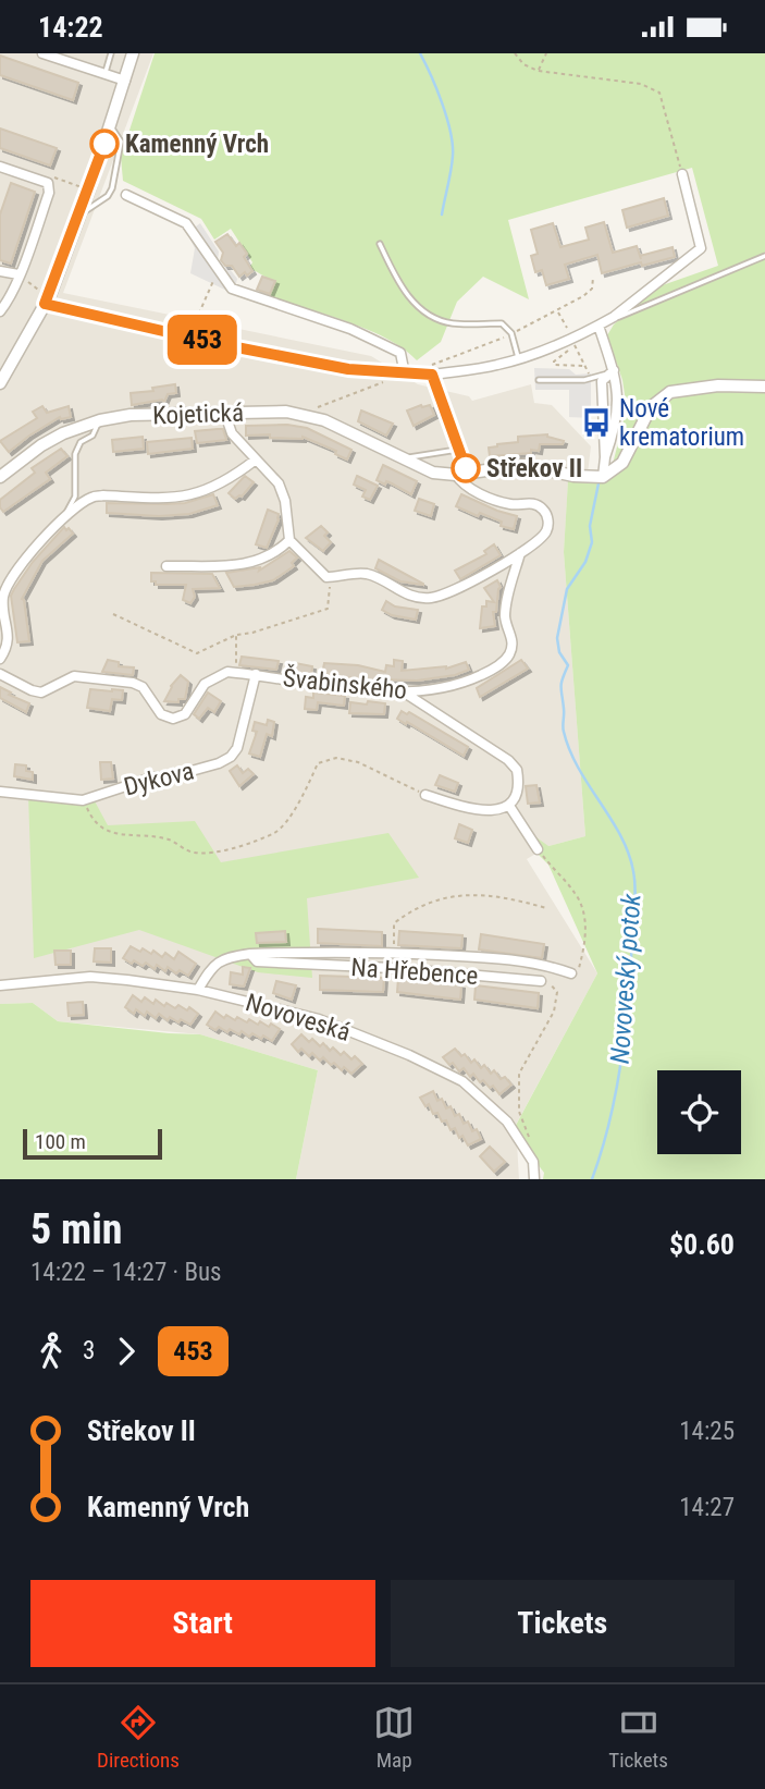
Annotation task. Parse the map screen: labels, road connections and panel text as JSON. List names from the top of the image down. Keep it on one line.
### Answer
{"streets":{"street":["Kojetická","Švabinského","Dykova","Na Hřebence","Novoveská"]},"crossings":[["Švabinského","Dykova"],["Na Hřebence","Novoveská"]],"water":["Novoveský potok"],"places":{"other":["Kamenný Vrch","Střekov II"],"bus stop":["Nové krematorium"]},"lines":["bus line 453"],"scale_bar":"100 m","page":{"status":"14:22","on_map":"453","scale":"100 m","heading":["5 min","14:22 – 14:27 · Bus","$0.60"],"legs":["3","453"],"list":[{"name":"Střekov II","value":"14:25"},{"name":"Kamenný Vrch","value":"14:27"}],"buttons":["Start","Tickets"],"tabs":["Directions","Map","Tickets"]}}
